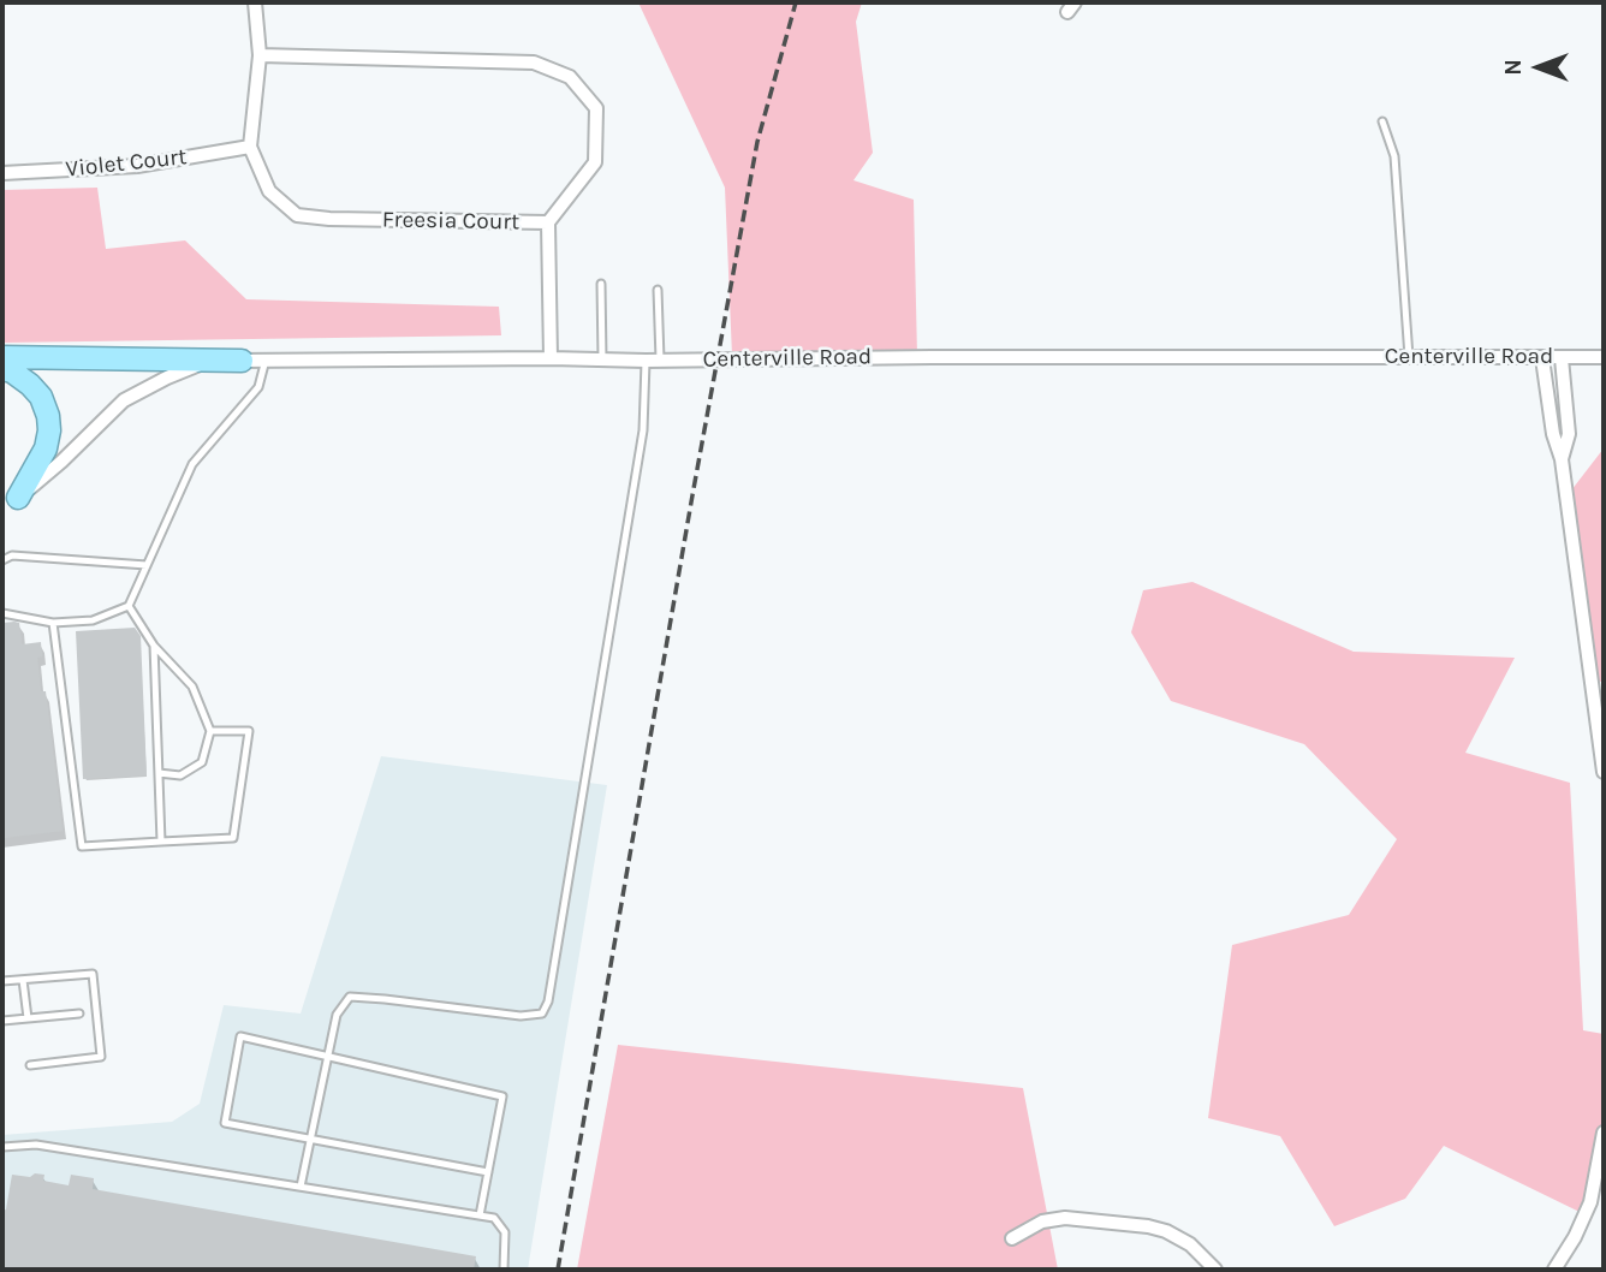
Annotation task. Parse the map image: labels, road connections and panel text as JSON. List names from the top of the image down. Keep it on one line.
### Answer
{"streets":{"street":["Violet Court","Freesia Court","Centerville Road"]},"crossings":[["Violet Court","Freesia Court"]],"north":"left"}
